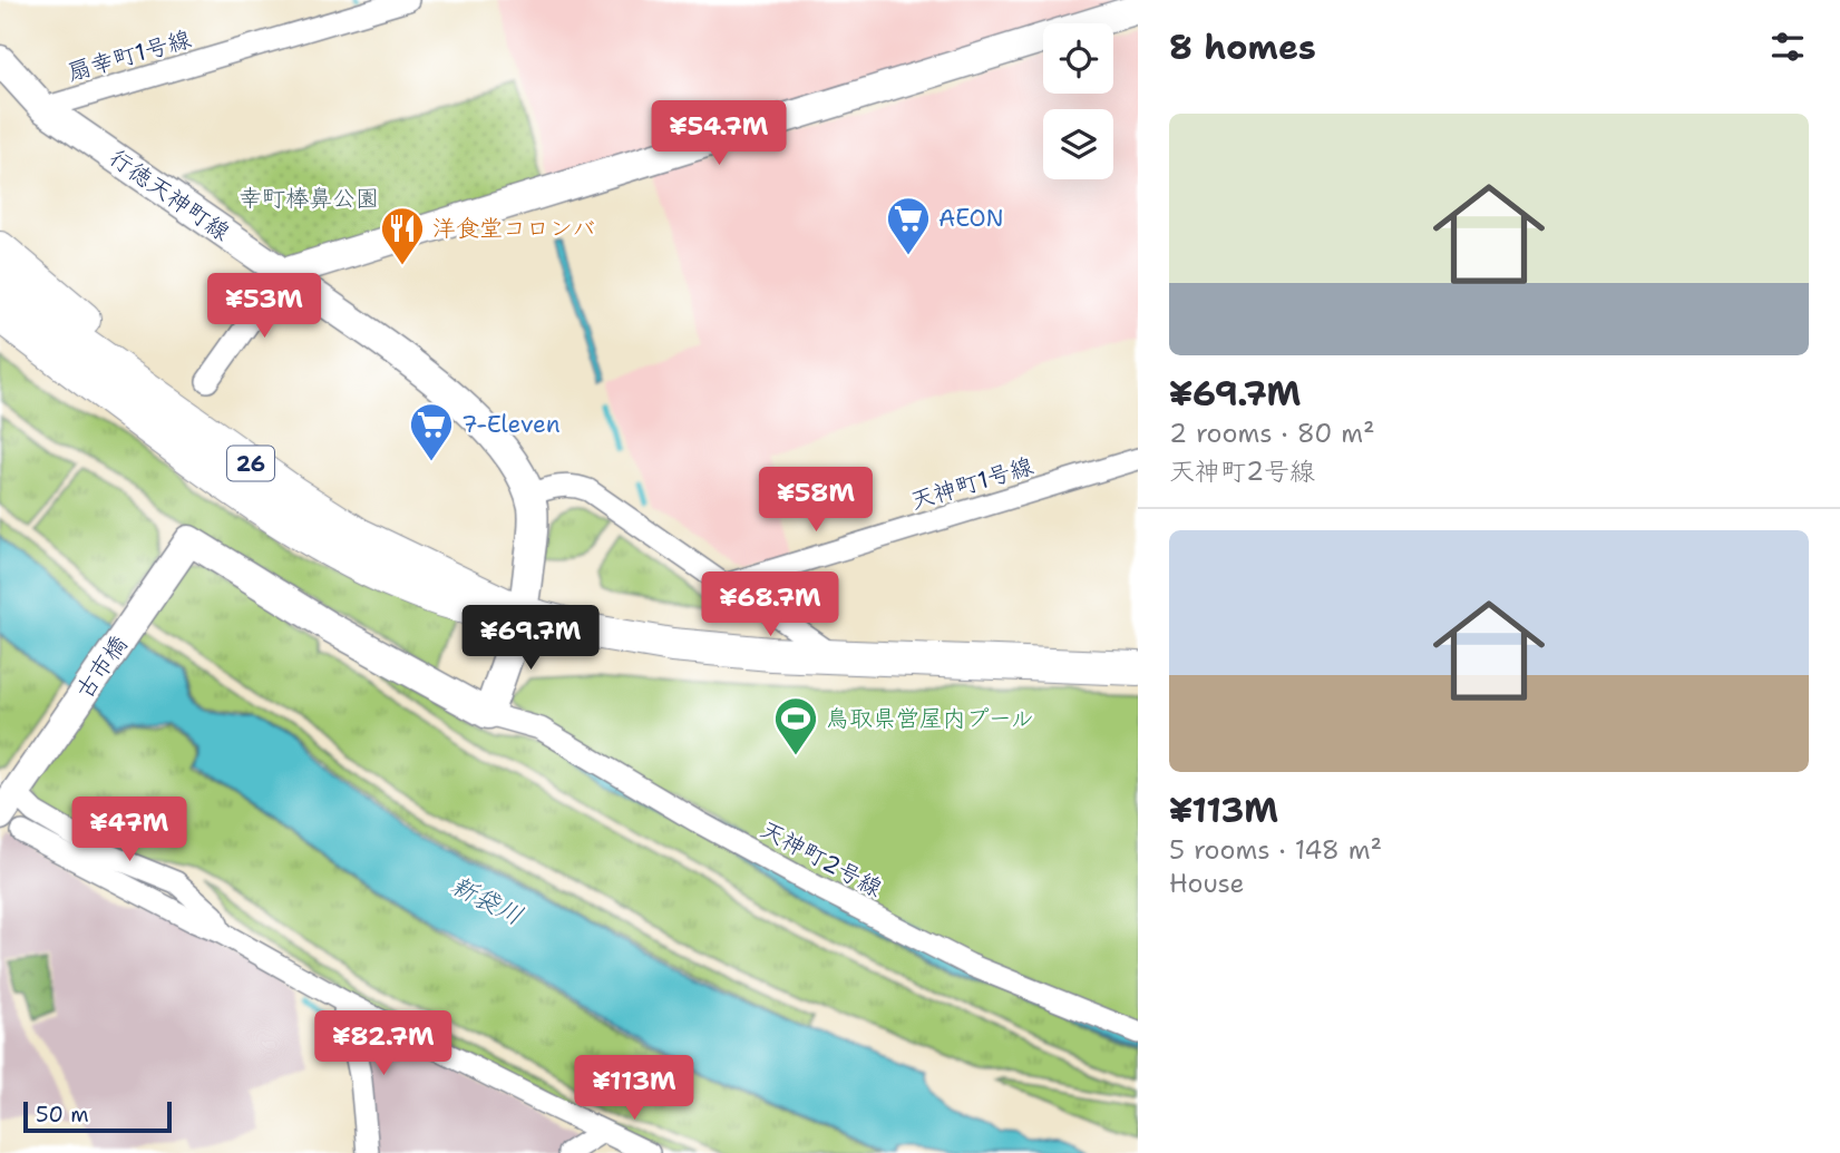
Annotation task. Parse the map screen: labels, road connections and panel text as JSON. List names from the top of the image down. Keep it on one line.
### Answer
{"streets":{"main road":["26"],"street":["扇幸町1号線","行徳天神町線","天神町1号線","古市橋","天神町2号線"]},"crossings":[["扇幸町1号線","行徳天神町線"],["行徳天神町線","26"],["行徳天神町線","古市橋"],["行徳天神町線","天神町2号線"],["古市橋","天神町2号線"]],"water":["新袋川"],"parks":["幸町棒鼻公園"],"places":{"supermarket":["AEON","7-Eleven"],"restaurant":["洋食堂コロンバ"],"sports":["鳥取県営屋内プール"]},"scale_bar":"50 m","page":{"heading":"8 homes","list":[{"name":"¥69.7M","note":"2 rooms · 80 m² · 天神町2号線"},{"name":"¥113M","note":"5 rooms · 148 m² · House"}],"price":["¥54.7M","¥53M","¥58M","¥68.7M","¥69.7M","¥47M","¥82.7M","¥113M"],"scale":"50 m"}}
